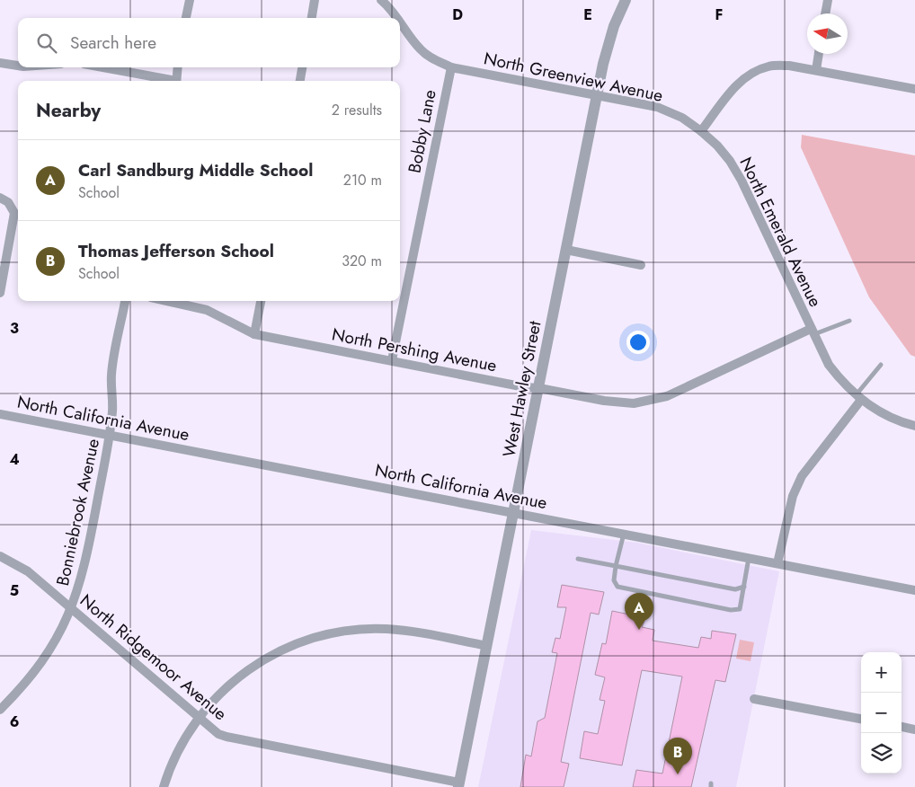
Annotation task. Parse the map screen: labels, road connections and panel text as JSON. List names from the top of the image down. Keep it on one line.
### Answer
{"streets":{"street":["North Greenview Avenue","Bobby Lane","North Emerald Avenue","North Pershing Avenue","West Hawley Street","North California Avenue","Bonniebrook Avenue","North Ridgemoor Avenue"]},"crossings":[["North Greenview Avenue","Bobby Lane"],["North Greenview Avenue","North Emerald Avenue"],["North Greenview Avenue","West Hawley Street"],["Bobby Lane","North Pershing Avenue"],["North Emerald Avenue","North Pershing Avenue"],["North Pershing Avenue","West Hawley Street"],["West Hawley Street","North California Avenue"],["West Hawley Street","North Ridgemoor Avenue"],["North California Avenue","Bonniebrook Avenue"],["Bonniebrook Avenue","North Ridgemoor Avenue"]],"north":"left","page":{"search":"Search here","heading":["Nearby","2 results"],"list":[{"mark":"A","name":"Carl Sandburg Middle School","note":"School","value":"210 m"},{"mark":"B","name":"Thomas Jefferson School","note":"School","value":"320 m"}],"pins":["A","B"],"map_buttons":["+","−"]},"grid":{"columns":["D","E","F"],"rows":["3","4","5","6"]}}
